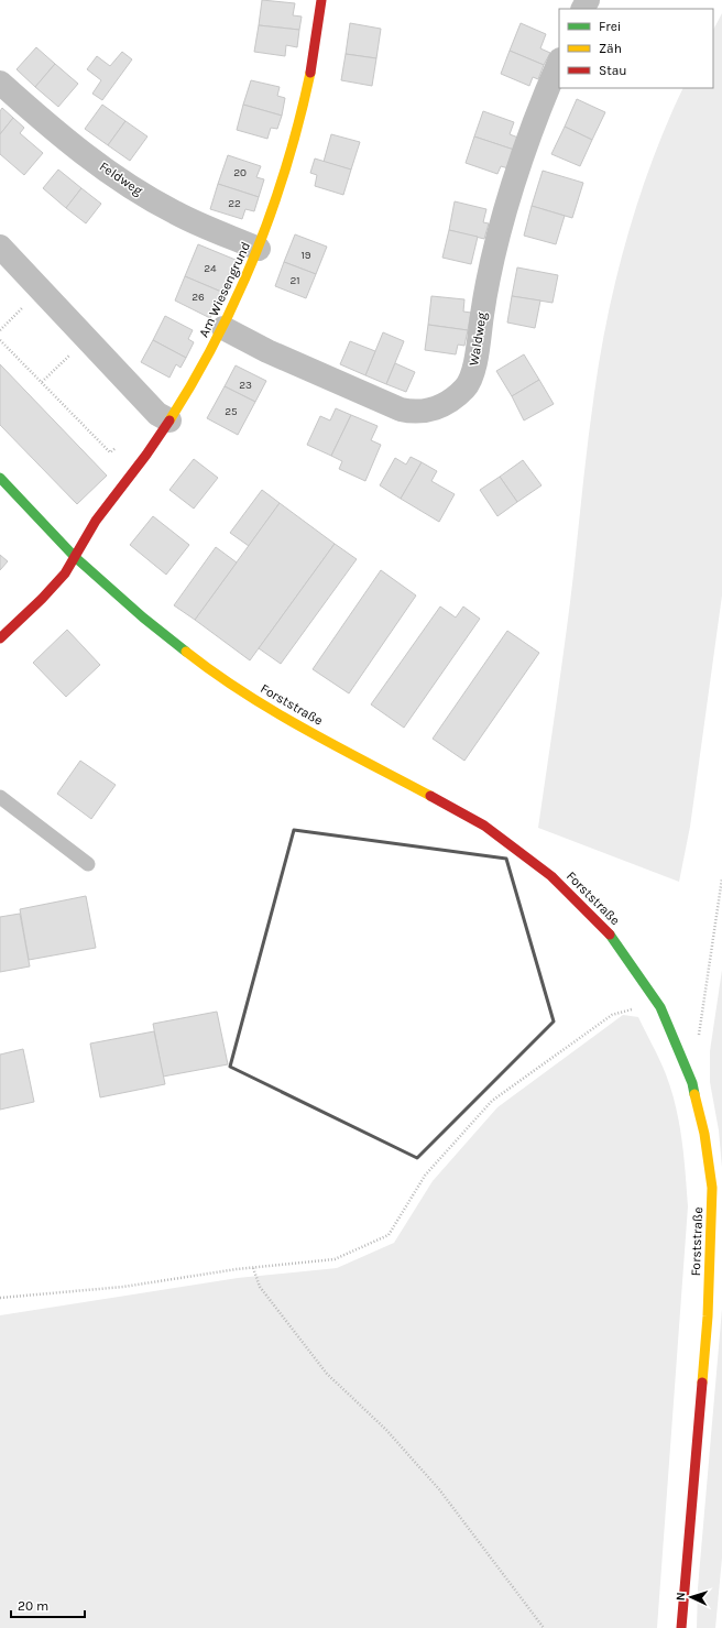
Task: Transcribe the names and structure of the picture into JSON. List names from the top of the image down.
{
  "streets": {
    "street": [
      "Feldweg",
      "Am Wiesengrund",
      "Waldweg",
      "Forststraße"
    ]
  },
  "crossings": [
    ["Feldweg", "Am Wiesengrund"],
    ["Am Wiesengrund", "Waldweg"],
    ["Am Wiesengrund", "Forststraße"]
  ],
  "house_numbers": [
    "20",
    "22",
    "19",
    "24",
    "21",
    "26",
    "23",
    "25"
  ],
  "legend": ["Frei", "Zäh", "Stau"],
  "scale_bar": "20 m",
  "north": "left"
}
